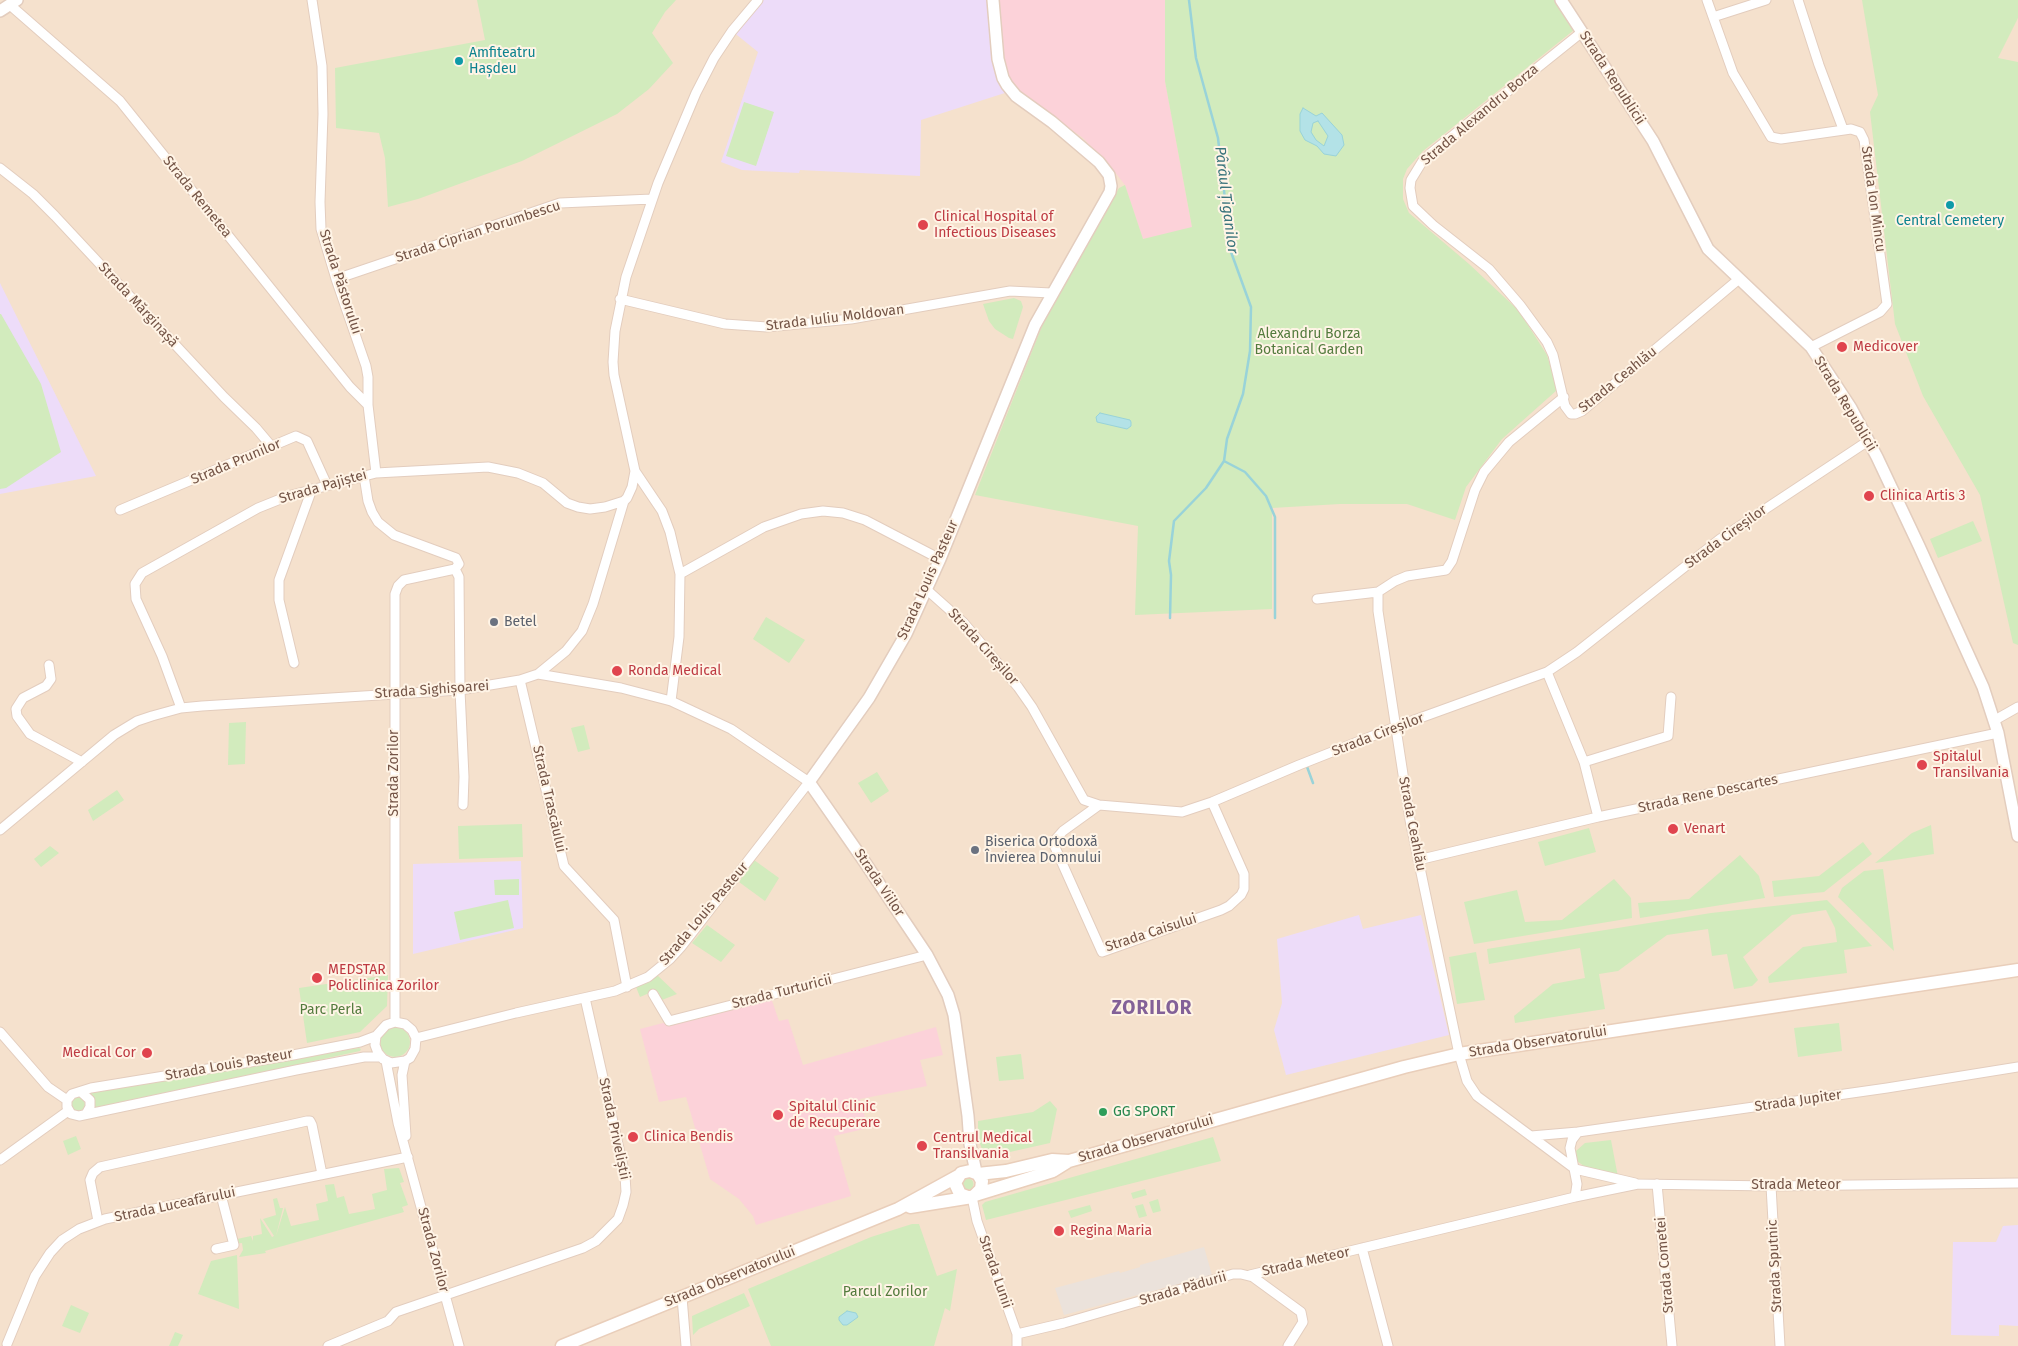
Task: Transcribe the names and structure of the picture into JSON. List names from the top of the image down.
{
  "streets": {
    "main road": ["Strada Observatorului"],
    "street": [
      "Strada Republicii",
      "Strada Alexandru Borza",
      "Strada Remetea",
      "Strada Ion Mincu",
      "Strada Ciprian Porumbescu",
      "Strada Păstorului",
      "Strada Mărginașă",
      "Strada Iuliu Moldovan",
      "Strada Ceahlău",
      "Strada Prunilor",
      "Strada Pajiștei",
      "Strada Cireșilor",
      "Strada Louis Pasteur",
      "Strada Sighișoarei",
      "Strada Zorilor",
      "Strada Rene Descartes",
      "Strada Trascăului",
      "Strada Viilor",
      "Strada Caisului",
      "Strada Turturicii",
      "Strada Jupiter",
      "Strada Priveliștii",
      "Strada Meteor",
      "Strada Luceafărului",
      "Strada Cometei",
      "Strada Sputnic",
      "Strada Lunii",
      "Strada Pădurii"
    ]
  },
  "crossings": [
    ["Strada Republicii", "Strada Alexandru Borza"],
    ["Strada Republicii", "Strada Ion Mincu"],
    ["Strada Republicii", "Strada Ceahlău"],
    ["Strada Republicii", "Strada Cireșilor"],
    ["Strada Republicii", "Strada Rene Descartes"],
    ["Strada Alexandru Borza", "Strada Ceahlău"],
    ["Strada Remetea", "Strada Păstorului"],
    ["Strada Ciprian Porumbescu", "Strada Păstorului"],
    ["Strada Păstorului", "Strada Pajiștei"],
    ["Strada Mărginașă", "Strada Prunilor"],
    ["Strada Iuliu Moldovan", "Strada Louis Pasteur"],
    ["Strada Ceahlău", "Strada Cireșilor"],
    ["Strada Ceahlău", "Strada Rene Descartes"],
    ["Strada Ceahlău", "Strada Observatorului"],
    ["Strada Prunilor", "Strada Pajiștei"],
    ["Strada Pajiștei", "Strada Sighișoarei"],
    ["Strada Cireșilor", "Strada Louis Pasteur"],
    ["Strada Cireșilor", "Strada Caisului"],
    ["Strada Louis Pasteur", "Strada Zorilor"],
    ["Strada Louis Pasteur", "Strada Trascăului"],
    ["Strada Louis Pasteur", "Strada Viilor"],
    ["Strada Louis Pasteur", "Strada Priveliștii"],
    ["Strada Sighișoarei", "Strada Zorilor"],
    ["Strada Sighișoarei", "Strada Trascăului"],
    ["Strada Sighișoarei", "Strada Viilor"],
    ["Strada Zorilor", "Strada Priveliștii"],
    ["Strada Zorilor", "Strada Luceafărului"],
    ["Strada Viilor", "Strada Turturicii"],
    ["Strada Viilor", "Strada Observatorului"],
    ["Strada Viilor", "Strada Lunii"],
    ["Strada Observatorului", "Strada Lunii"],
    ["Strada Meteor", "Strada Cometei"],
    ["Strada Meteor", "Strada Sputnic"],
    ["Strada Meteor", "Strada Pădurii"],
    ["Strada Lunii", "Strada Pădurii"]
  ],
  "districts": ["ZORILOR"],
  "water": ["Pârâul Țiganilor"],
  "parks": ["Alexandru Borza Botanical Garden", "Parc Perla", "Parcul Zorilor"],
  "places": [
    "Amfiteatru Hașdeu",
    "Central Cemetery",
    "Clinical Hospital of Infectious Diseases",
    "Medicover",
    "Clinica Artis 3",
    "Betel",
    "Ronda Medical",
    "Spitalul Transilvania",
    "Venart",
    "Biserica Ortodoxă Învierea Domnului",
    "MEDSTAR Policlinica Zorilor",
    "Medical Cor",
    "GG SPORT",
    "Spitalul Clinic de Recuperare",
    "Clinica Bendis",
    "Centrul Medical Transilvania",
    "Regina Maria"
  ]
}
